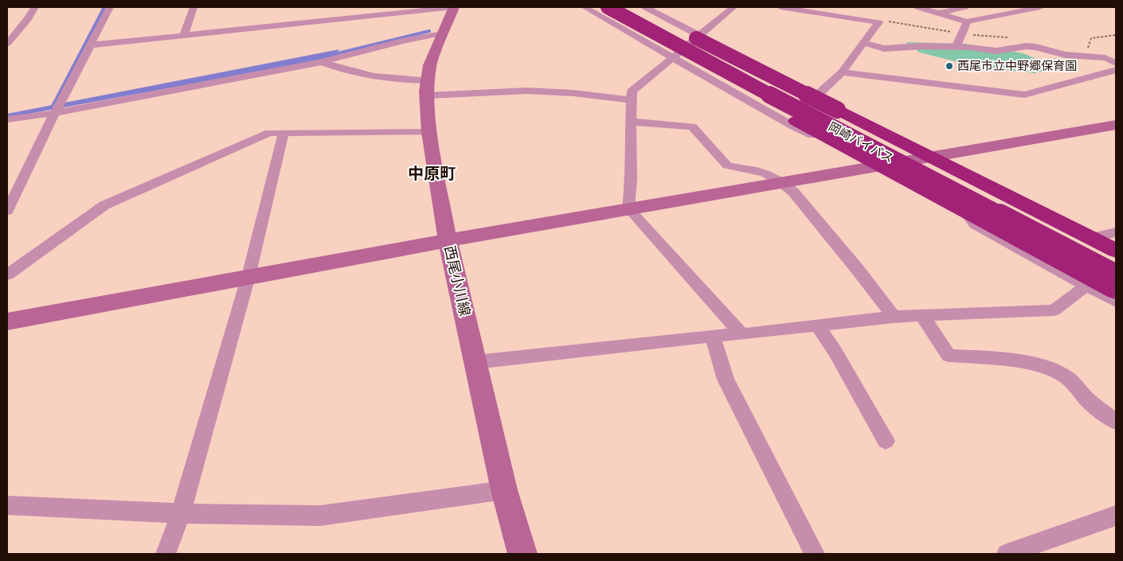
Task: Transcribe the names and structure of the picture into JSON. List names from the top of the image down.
{
  "streets": {
    "highway": ["岡崎バイパス"],
    "street": ["西尾小川線"]
  },
  "districts": ["中原町"],
  "places": ["西尾市立中野郷保育園"]
}
